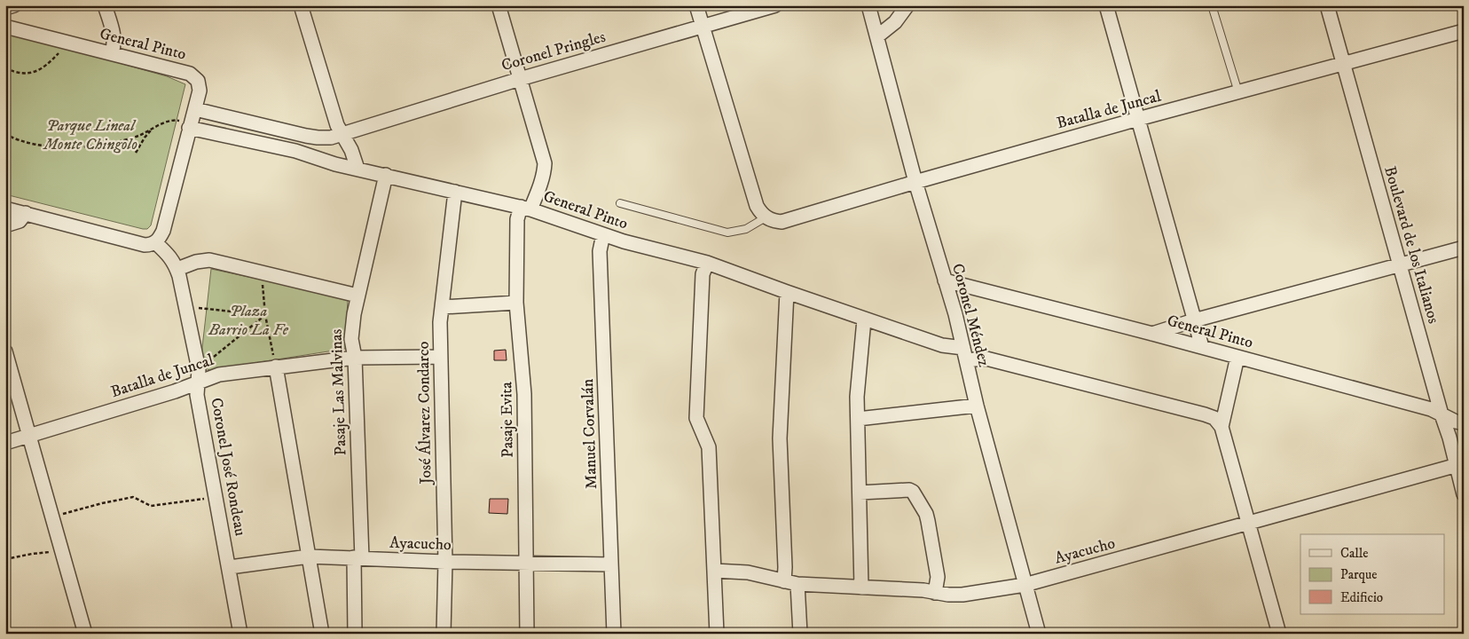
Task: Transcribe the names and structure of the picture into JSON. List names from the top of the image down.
{
  "streets": {
    "street": [
      "General Pinto",
      "Coronel Pringles",
      "Batalla de Juncal",
      "Boulevard de los Italianos",
      "Coronel Méndez",
      "Pasaje Las Malvinas",
      "José Álvarez Condarco",
      "Pasaje Evita",
      "Manuel Corvalán",
      "Coronel José Rondeau",
      "Ayacucho"
    ]
  },
  "crossings": [
    ["General Pinto", "Boulevard de los Italianos"],
    ["General Pinto", "Coronel Méndez"],
    ["General Pinto", "Pasaje Las Malvinas"],
    ["General Pinto", "José Álvarez Condarco"],
    ["General Pinto", "Pasaje Evita"],
    ["General Pinto", "Manuel Corvalán"],
    ["Coronel Pringles", "Pasaje Evita"],
    ["Batalla de Juncal", "Boulevard de los Italianos"],
    ["Batalla de Juncal", "Coronel Méndez"],
    ["Batalla de Juncal", "Pasaje Las Malvinas"],
    ["Batalla de Juncal", "José Álvarez Condarco"],
    ["Batalla de Juncal", "Coronel José Rondeau"],
    ["Boulevard de los Italianos", "Ayacucho"],
    ["Coronel Méndez", "Ayacucho"],
    ["Pasaje Las Malvinas", "Ayacucho"],
    ["José Álvarez Condarco", "Ayacucho"],
    ["Pasaje Evita", "Ayacucho"],
    ["Manuel Corvalán", "Ayacucho"],
    ["Coronel José Rondeau", "Ayacucho"]
  ],
  "parks": ["Parque Lineal Monte Chingolo", "Plaza Barrio La Fe"],
  "legend": ["Calle", "Parque", "Edificio"]
}
